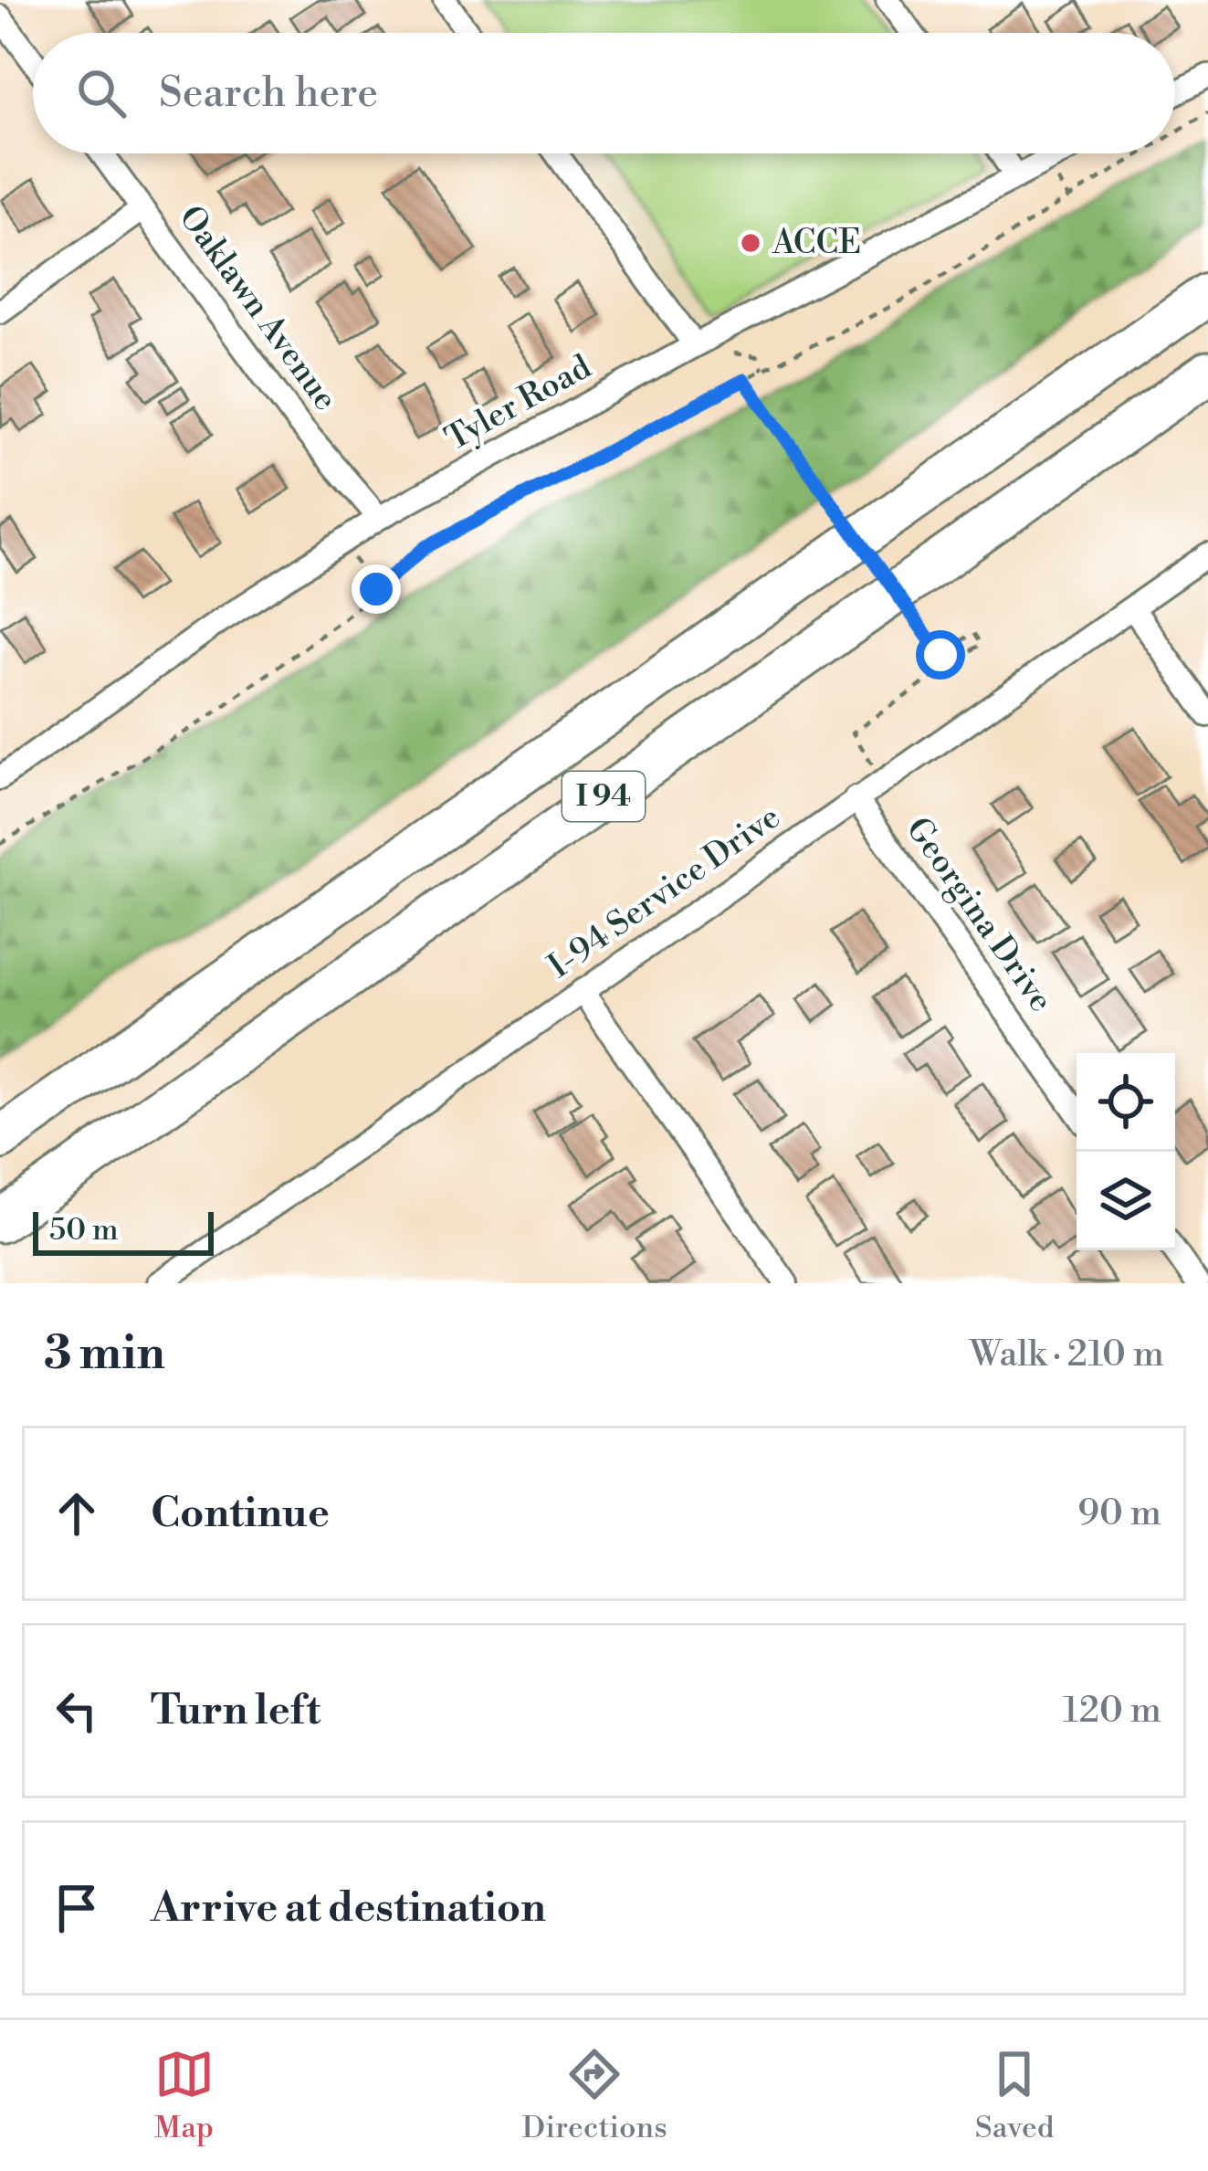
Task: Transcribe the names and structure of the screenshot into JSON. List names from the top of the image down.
{
  "streets": {
    "highway": ["I 94"],
    "street": [
      "Oaklawn Avenue",
      "Tyler Road",
      "I-94 Service Drive",
      "Georgina Drive"
    ]
  },
  "crossings": [
    ["Oaklawn Avenue", "Tyler Road"],
    ["I-94 Service Drive", "Georgina Drive"]
  ],
  "places": ["ACCE"],
  "scale_bar": "50 m",
  "page": {
    "search": "Search here",
    "scale": "50 m",
    "heading": ["3 min", "Walk · 210 m"],
    "list": [
      ["Continue", "90 m"],
      ["Turn left", "120 m"],
      "Arrive at destination"
    ],
    "nav": ["Map", "Directions", "Saved"]
  }
}
